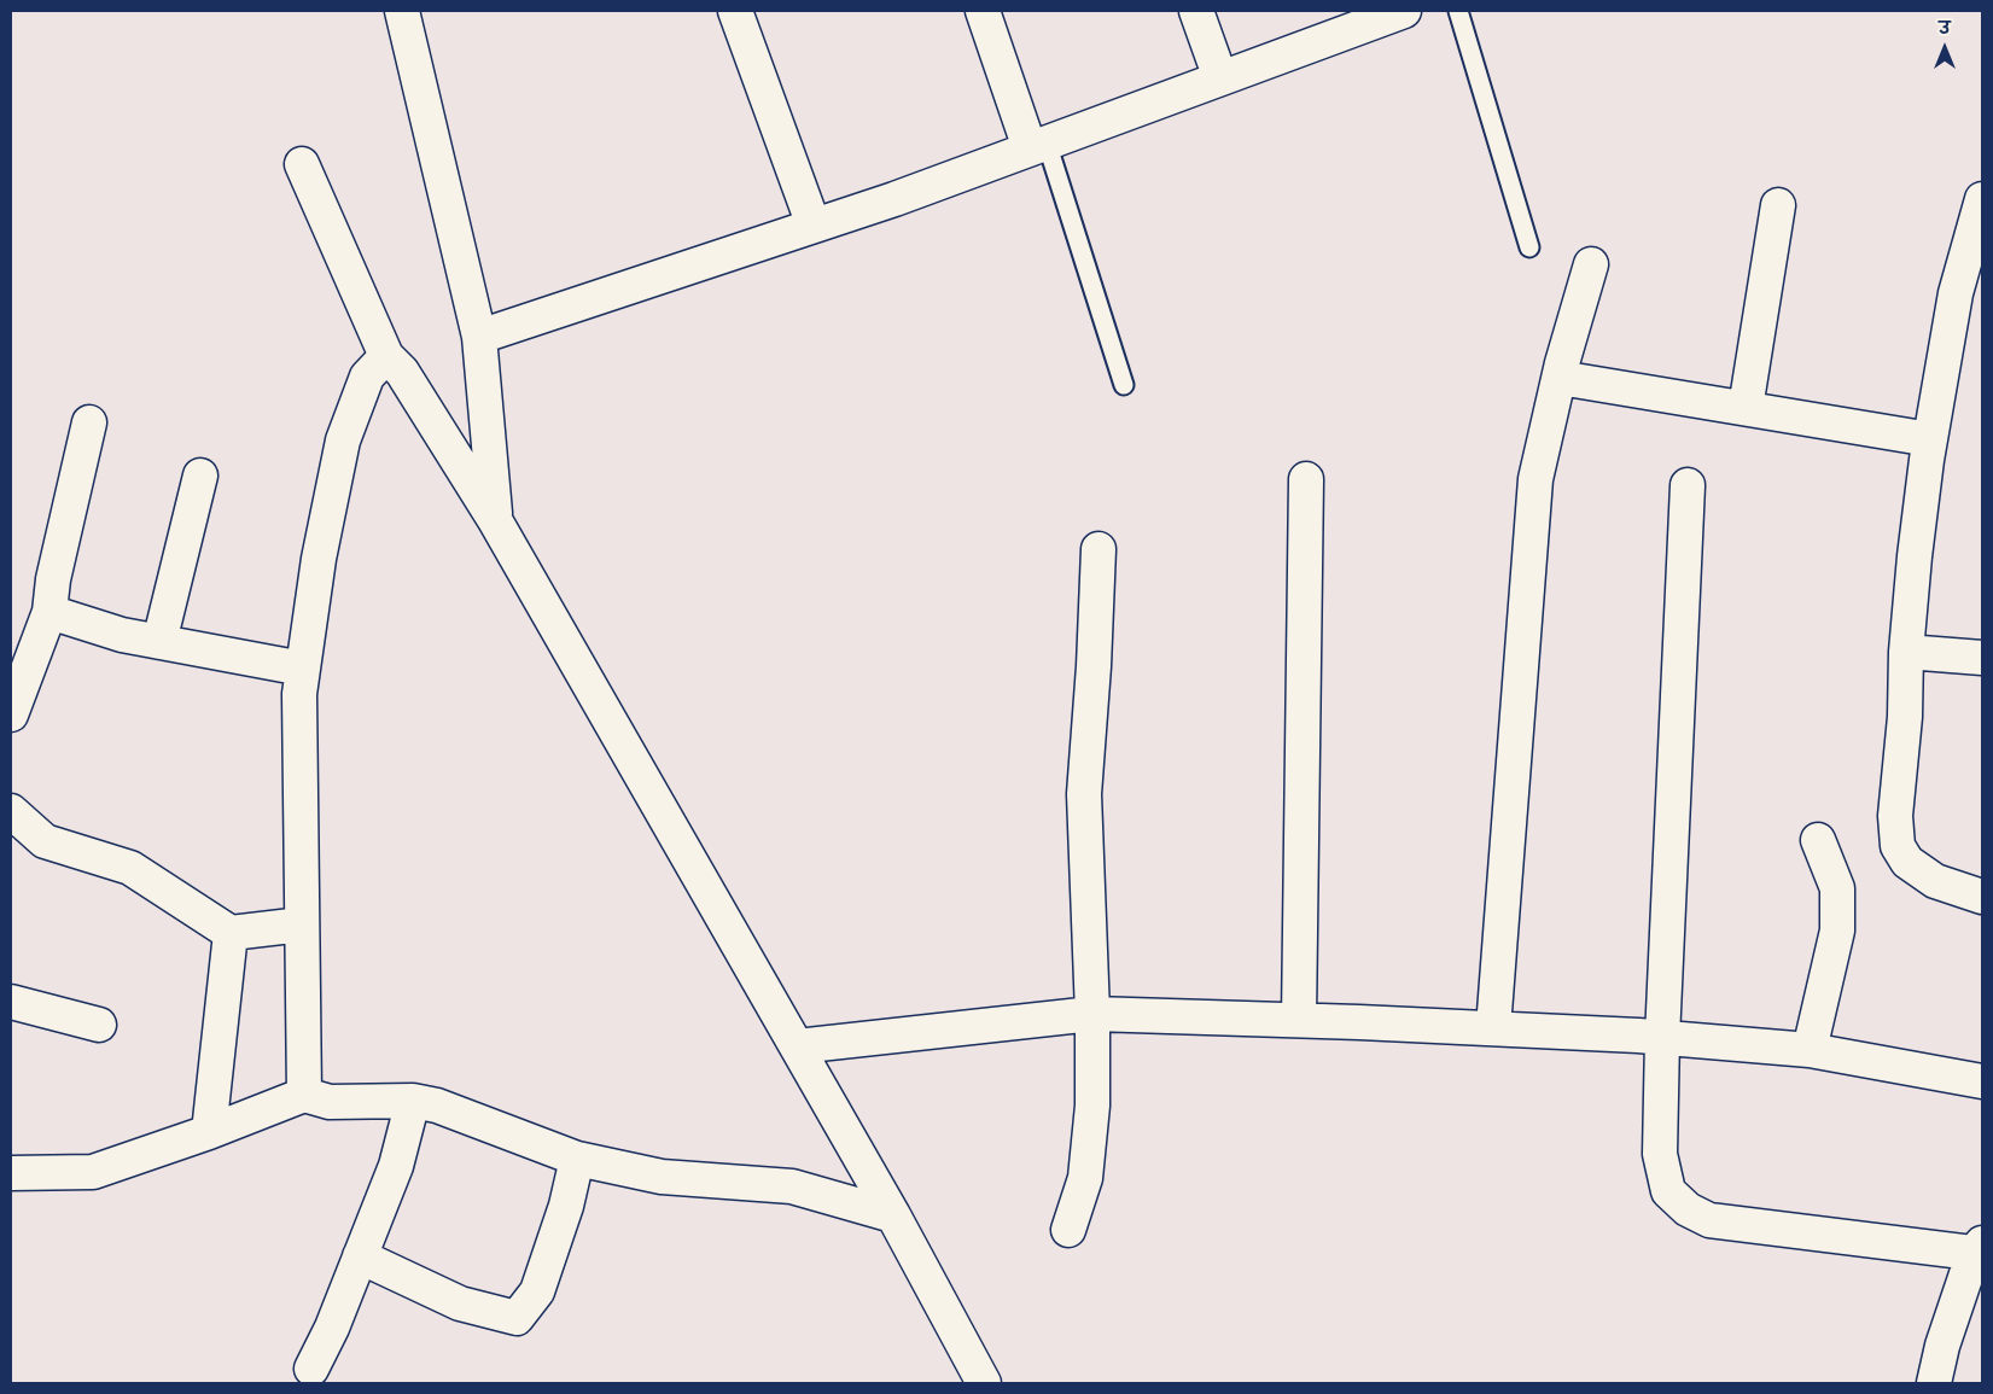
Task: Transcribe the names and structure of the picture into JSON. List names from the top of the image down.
{
  "north": "top"
}
